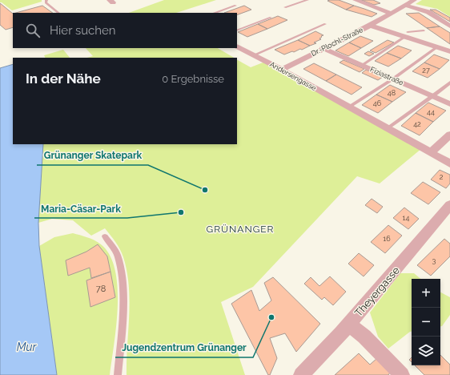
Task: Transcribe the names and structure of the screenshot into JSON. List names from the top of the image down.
{
  "streets": {
    "street": [
      "Dr.-Plochl-Straße",
      "Andersengasse",
      "Fiziastraße",
      "Theyergasse"
    ]
  },
  "crossings": [
    ["Dr.-Plochl-Straße", "Andersengasse"],
    ["Dr.-Plochl-Straße", "Fiziastraße"]
  ],
  "districts": ["GRÜNANGER"],
  "water": ["Mur"],
  "places": ["Grünanger Skatepark", "Maria-Cäsar-Park", "Jugendzentrum Grünanger"],
  "house_numbers": [
    "27",
    "48",
    "46",
    "44",
    "42",
    "2",
    "14",
    "16",
    "3",
    "78"
  ],
  "page": {
    "search": "Hier suchen",
    "heading": ["In der Nähe", "0 Ergebnisse"],
    "map_buttons": ["+", "−"]
  }
}
